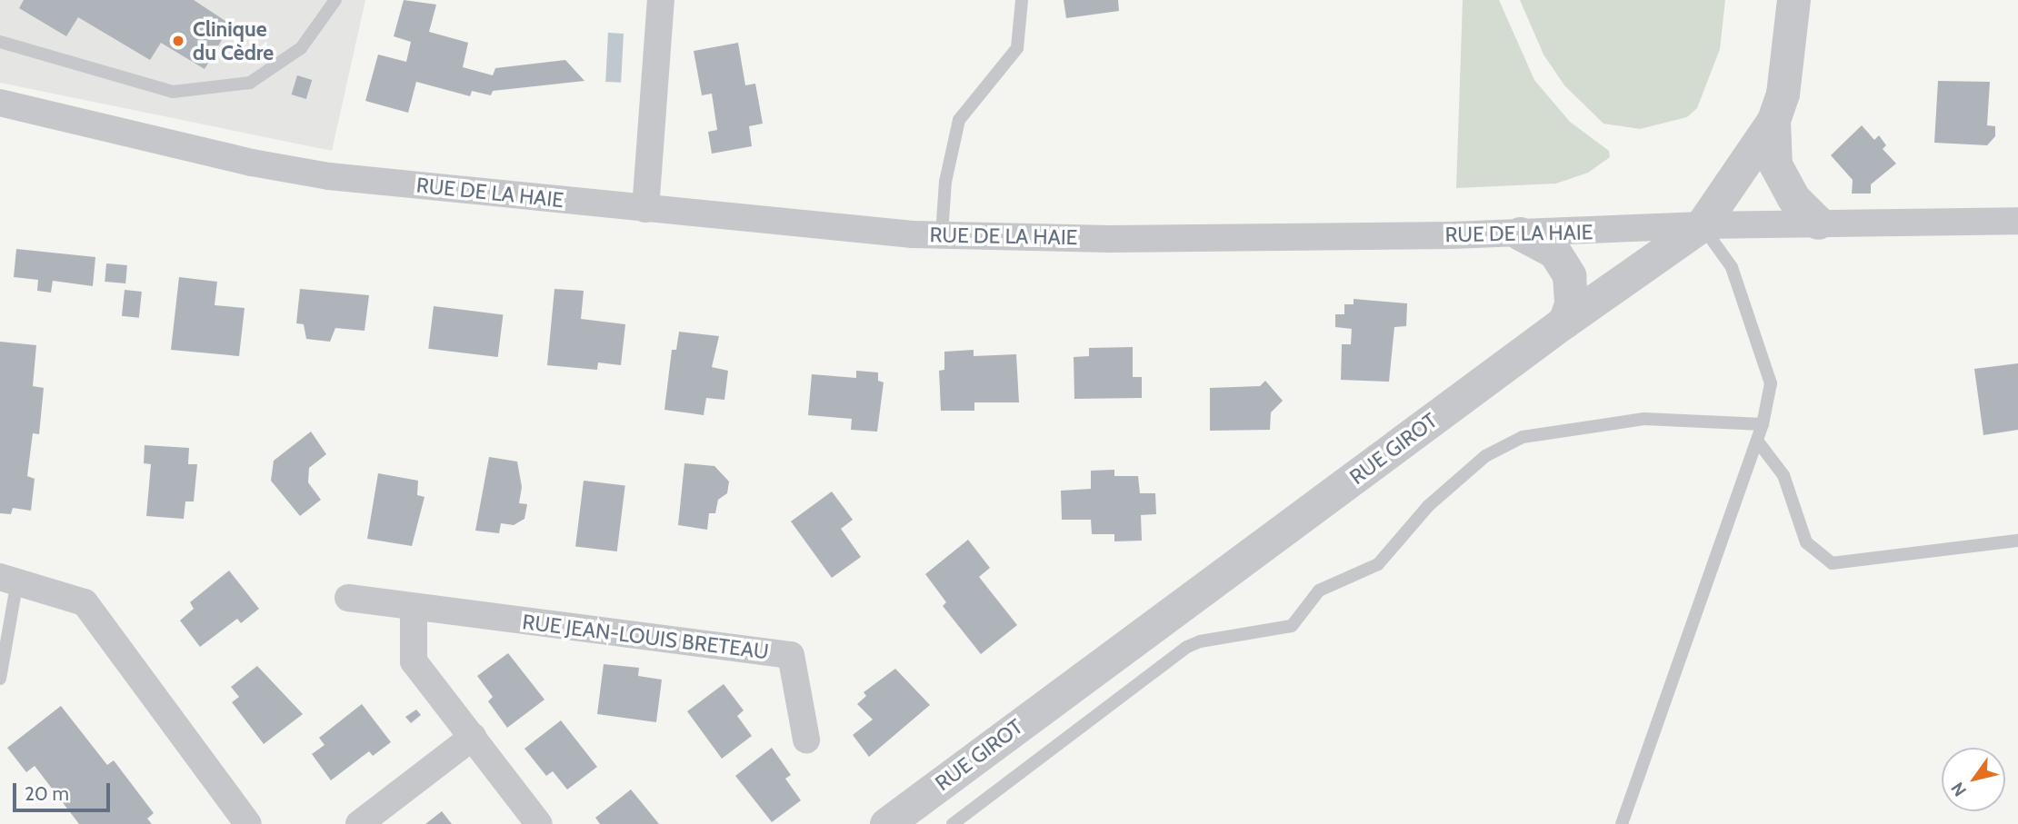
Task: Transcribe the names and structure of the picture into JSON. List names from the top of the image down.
{
  "streets": {
    "street": ["RUE DE LA HAIE", "RUE GIROT", "RUE JEAN-LOUIS BRETEAU"]
  },
  "crossings": [
    ["RUE DE LA HAIE", "RUE GIROT"]
  ],
  "places": ["Clinique du Cèdre"],
  "scale_bar": "20 m",
  "north": "bottom left"
}
